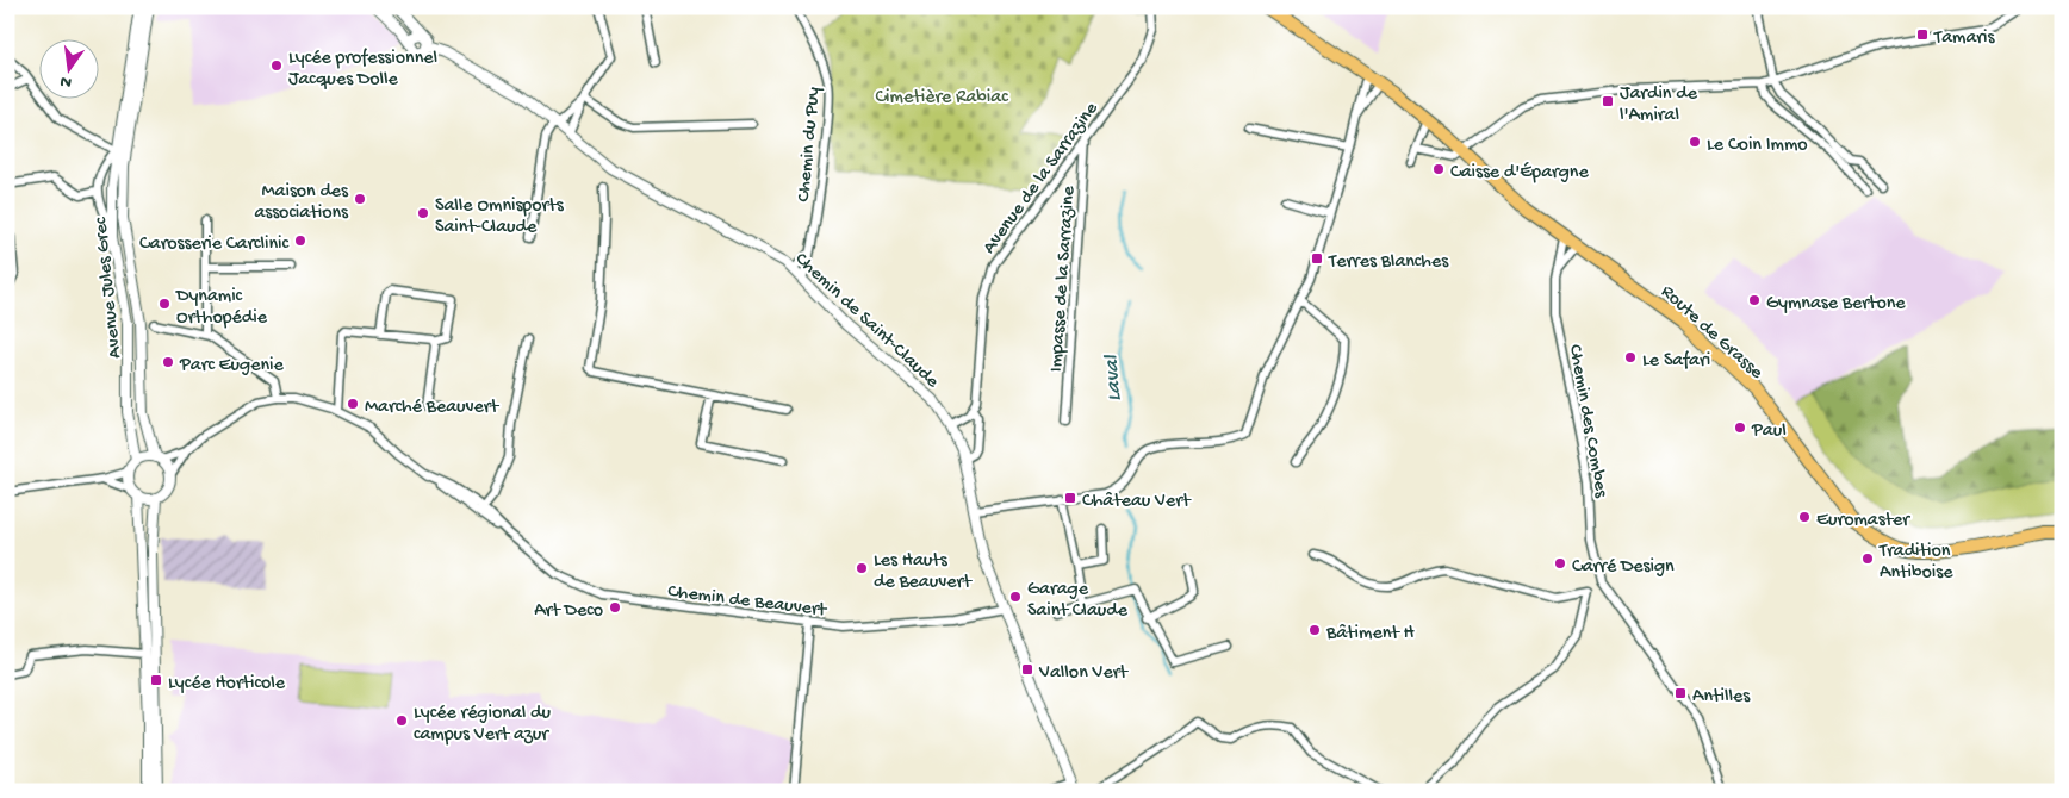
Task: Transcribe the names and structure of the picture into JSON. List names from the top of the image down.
{
  "streets": {
    "main road": ["Route de Grasse"],
    "street": [
      "Chemin du Puy",
      "Avenue de la Sarrazine",
      "Impasse de la Sarrazine",
      "Avenue Jules Grec",
      "Chemin de Saint-Claude",
      "Chemin des Combes",
      "Chemin de Beauvert"
    ]
  },
  "crossings": [
    ["Chemin du Puy", "Chemin de Saint-Claude"],
    ["Avenue de la Sarrazine", "Impasse de la Sarrazine"],
    ["Avenue de la Sarrazine", "Chemin de Saint-Claude"],
    ["Avenue Jules Grec", "Chemin de Beauvert"],
    ["Chemin de Saint-Claude", "Chemin de Beauvert"],
    ["Route de Grasse", "Chemin des Combes"]
  ],
  "water": ["Laval"],
  "parks": ["Cimetière Rabiac"],
  "places": {
    "transit": [
      "Tamaris",
      "Jardin de l'Amiral",
      "Terres Blanches",
      "Château Vert",
      "Vallon Vert",
      "Lycée Horticole",
      "Antilles"
    ],
    "other": [
      "Lycée professionnel Jacques Dolle",
      "Le Coin Immo",
      "Caisse d'Épargne",
      "Maison des associations",
      "Salle Omnisports Saint-Claude",
      "Carosserie Carclinic",
      "Gymnase Bertone",
      "Dynamic Orthopédie",
      "Le Safari",
      "Parc Eugenie",
      "Marché Beauvert",
      "Paul",
      "Euromaster",
      "Tradition Antiboise",
      "Carré Design",
      "Les Hauts de Beauvert",
      "Garage Saint Claude",
      "Art Deco",
      "Bâtiment H",
      "Lycée régional du campus Vert azur"
    ]
  },
  "north": "bottom"
}
